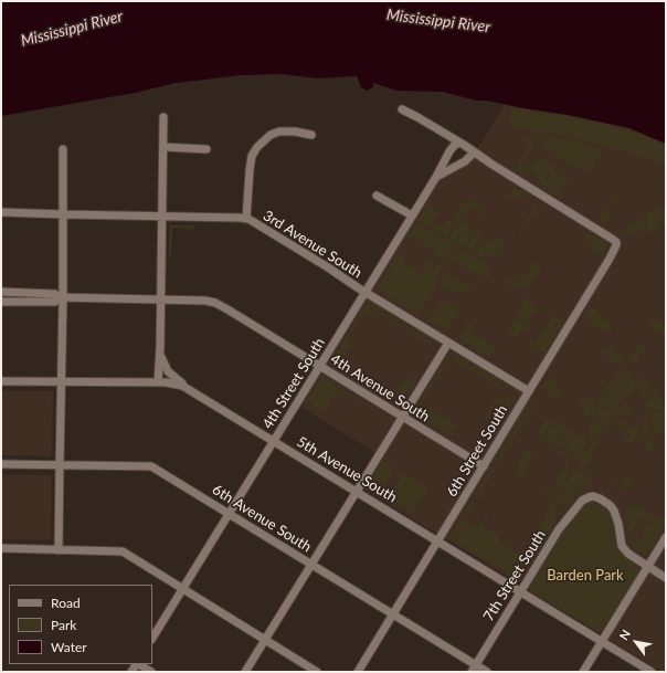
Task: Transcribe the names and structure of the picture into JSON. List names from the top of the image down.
{
  "streets": {
    "street": [
      "3rd Avenue South",
      "4th Street South",
      "4th Avenue South",
      "6th Street South",
      "5th Avenue South",
      "6th Avenue South",
      "7th Street South"
    ]
  },
  "crossings": [
    ["3rd Avenue South", "4th Street South"],
    ["3rd Avenue South", "6th Street South"],
    ["4th Street South", "4th Avenue South"],
    ["4th Street South", "5th Avenue South"],
    ["4th Street South", "6th Avenue South"],
    ["4th Avenue South", "6th Street South"],
    ["6th Street South", "5th Avenue South"],
    ["6th Street South", "6th Avenue South"],
    ["5th Avenue South", "7th Street South"],
    ["6th Avenue South", "7th Street South"]
  ],
  "water": ["Mississippi River"],
  "parks": ["Barden Park"],
  "legend": ["Road", "Park", "Water"],
  "north": "top left"
}
